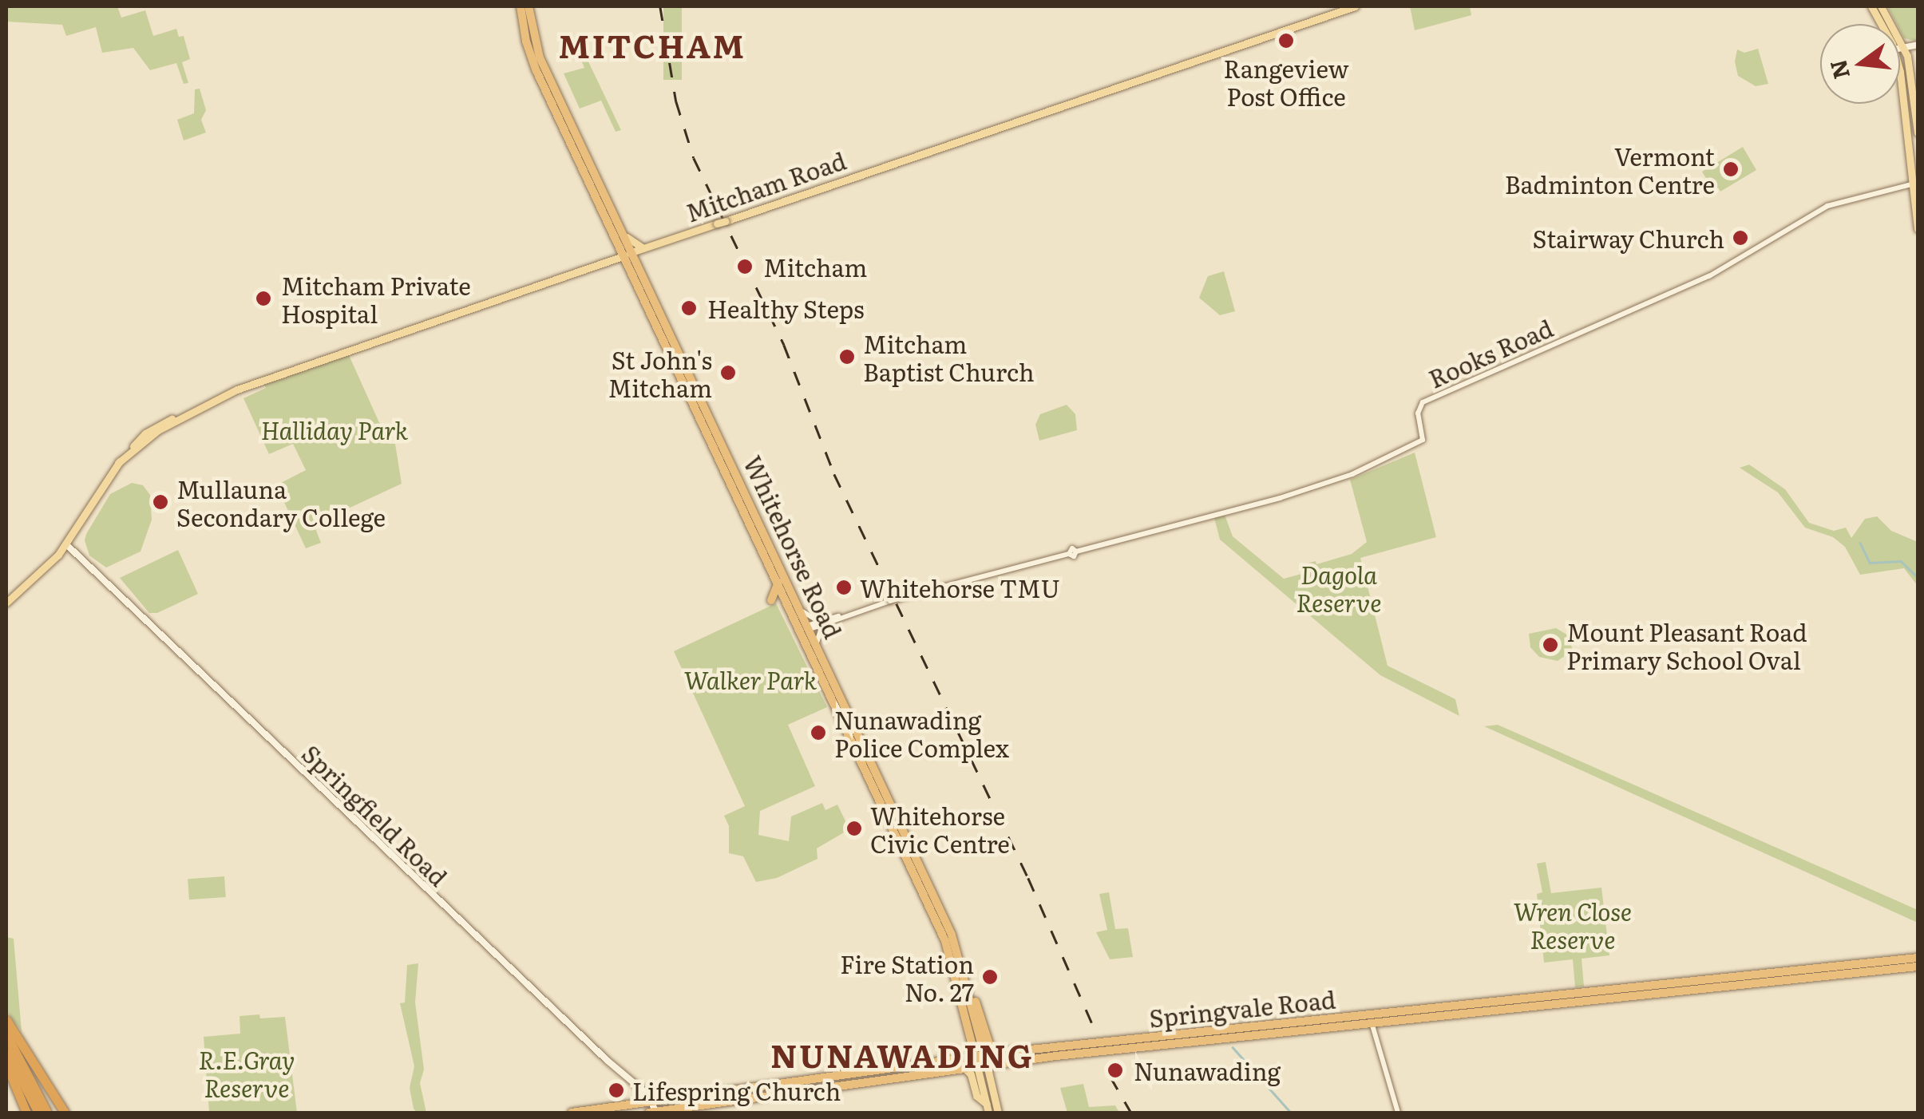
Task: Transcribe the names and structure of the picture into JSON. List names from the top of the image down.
{
  "streets": {
    "highway": ["Whitehorse Road", "Springvale Road"],
    "main road": ["Mitcham Road", "Springfield Road"],
    "street": ["Rooks Road"]
  },
  "crossings": [
    ["Mitcham Road", "Whitehorse Road"],
    ["Mitcham Road", "Springfield Road"],
    ["Whitehorse Road", "Springvale Road"],
    ["Springfield Road", "Springvale Road"]
  ],
  "districts": ["MITCHAM", "NUNAWADING"],
  "parks": [
    "Halliday Park",
    "Dagola Reserve",
    "Walker Park",
    "Wren Close Reserve",
    "R.E.Gray Reserve"
  ],
  "places": [
    "Rangeview Post Office",
    "Vermont Badminton Centre",
    "Stairway Church",
    "Mitcham",
    "Mitcham Private Hospital",
    "Healthy Steps",
    "Mitcham Baptist Church",
    "St John's Mitcham",
    "Mullauna Secondary College",
    "Whitehorse TMU",
    "Mount Pleasant Road Primary School Oval",
    "Nunawading Police Complex",
    "Whitehorse Civic Centre",
    "Fire Station No. 27",
    "Nunawading",
    "Lifespring Church"
  ],
  "north": "left"
}
